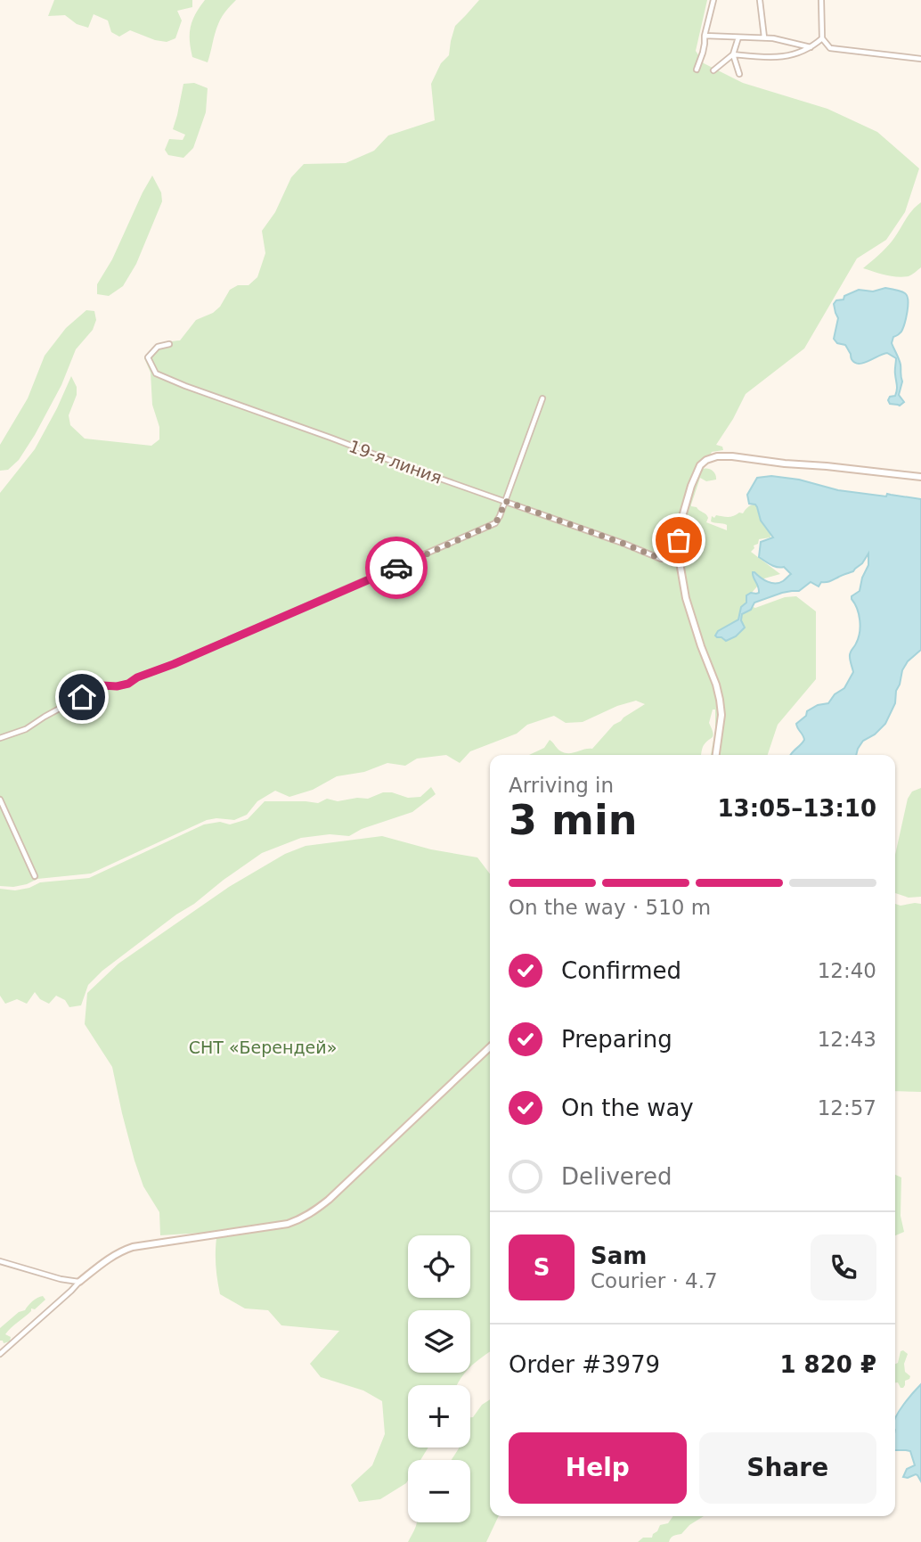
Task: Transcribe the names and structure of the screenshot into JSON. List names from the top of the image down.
{
  "streets": {
    "street": ["19-я линия"]
  },
  "parks": ["СНТ «Берендей»"],
  "page": {
    "heading": ["3 min", "Arriving in", "13:05–13:10"],
    "panel": [
      "Sam",
      "Courier · 4.7",
      "Order #3979",
      "1 820 ₽"
    ],
    "bar": "On the way · 510 m",
    "list": [
      ["Confirmed", "12:40"],
      ["Preparing", "12:43"],
      ["On the way", "12:57"],
      "Delivered"
    ],
    "round": "S",
    "map_buttons": ["+", "−"],
    "buttons": ["Help", "Share"]
  }
}
